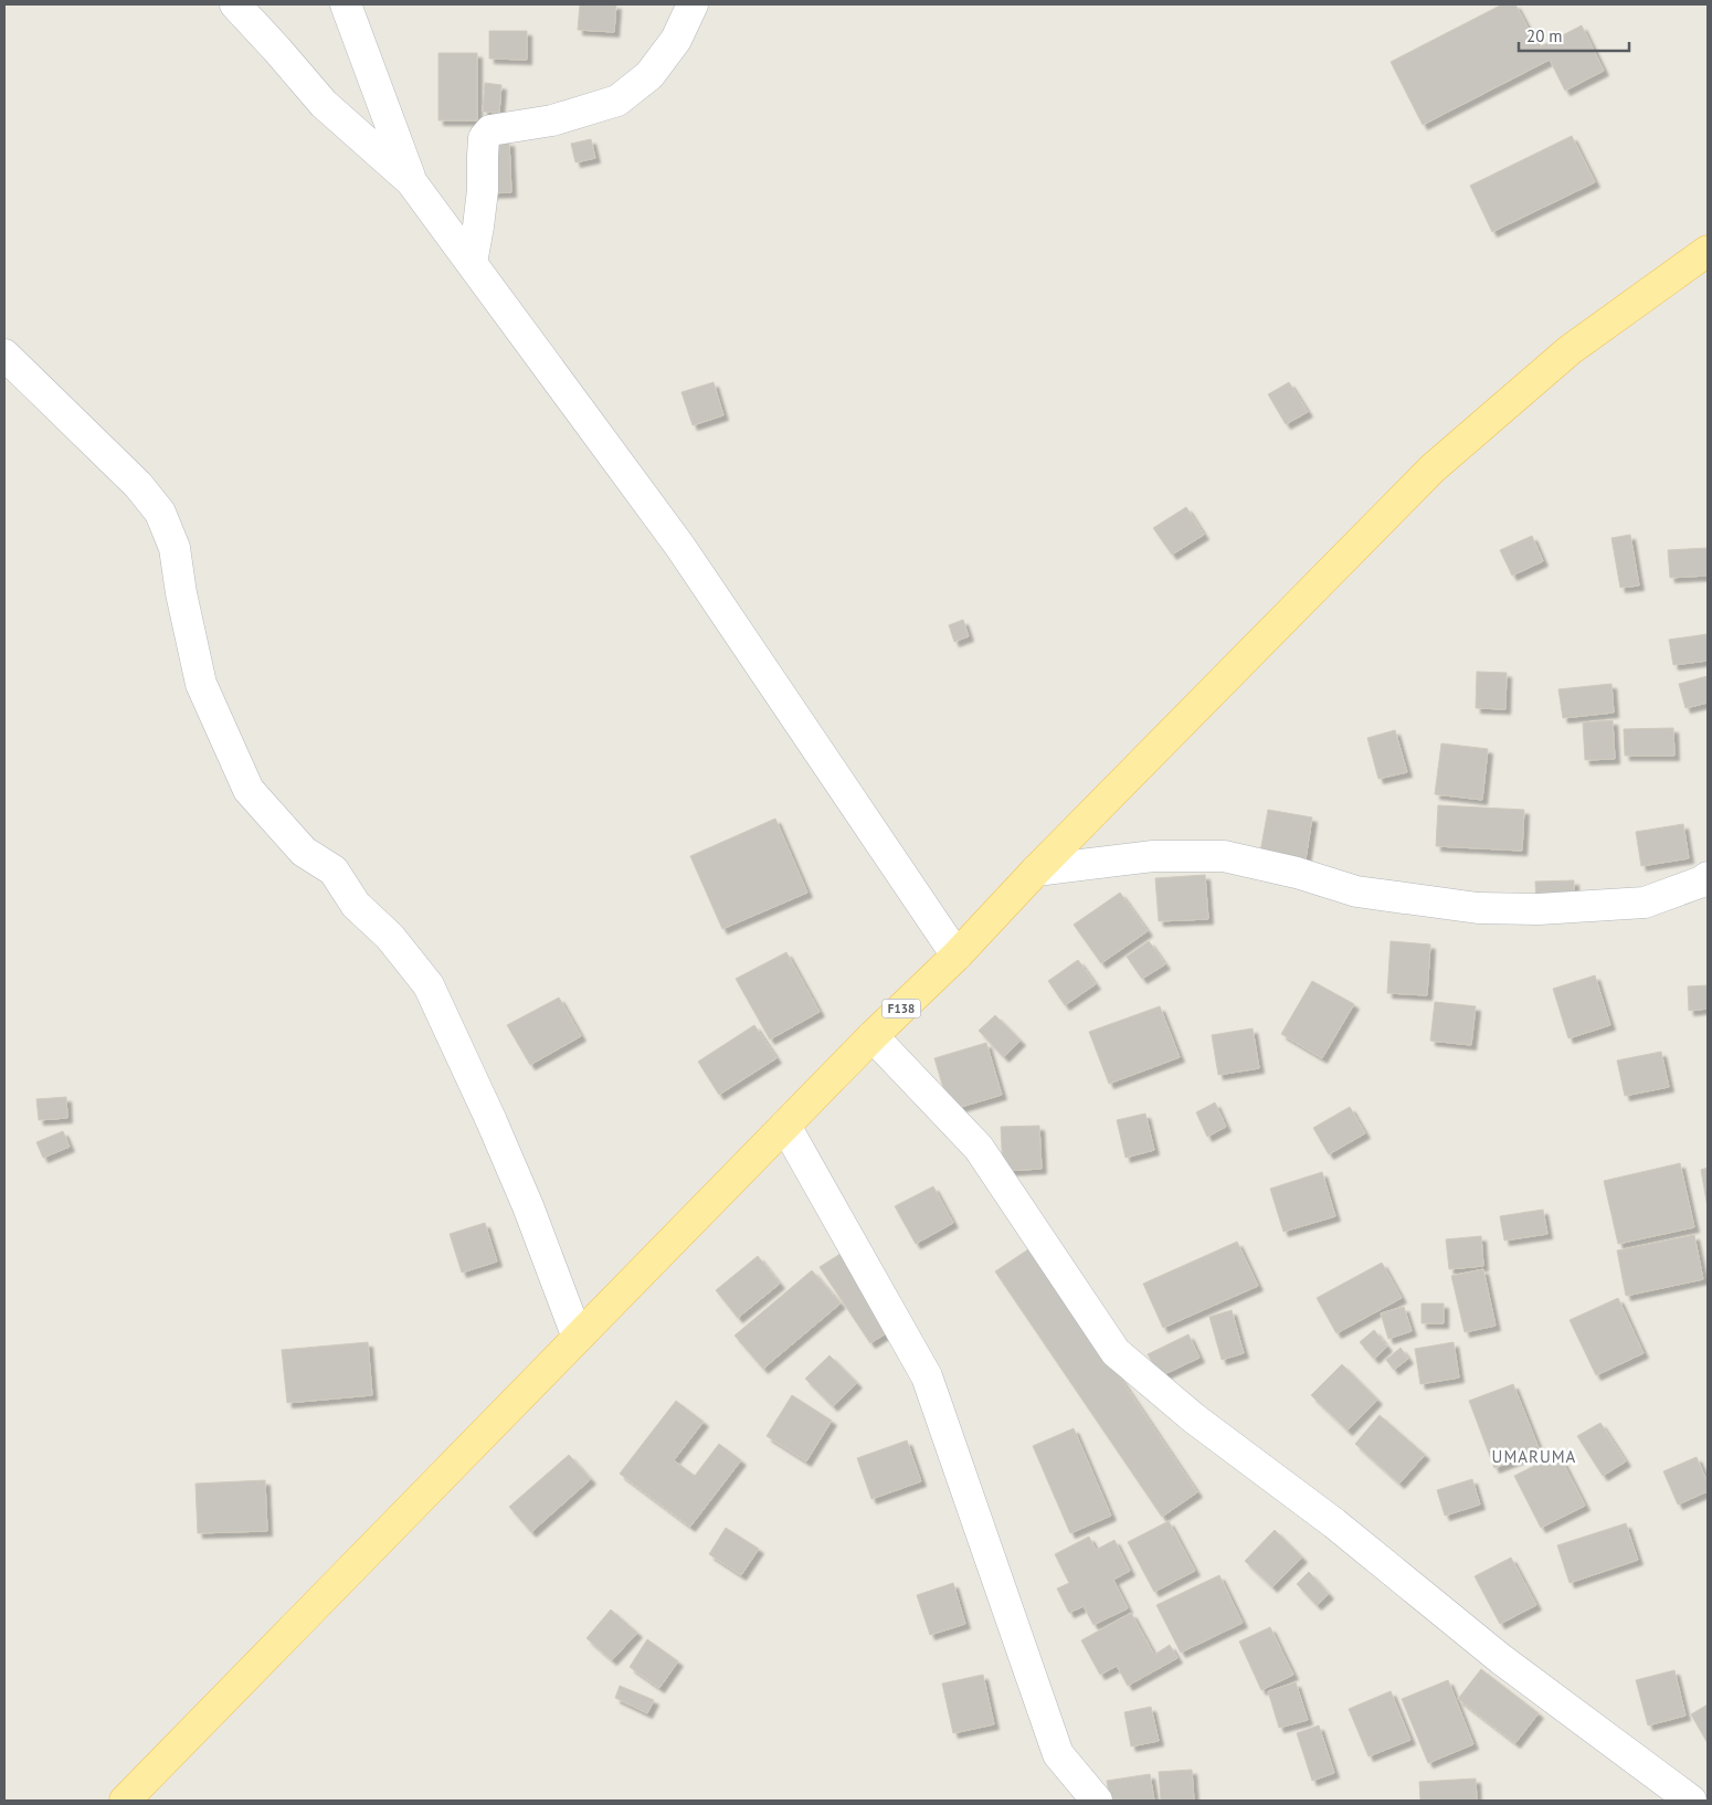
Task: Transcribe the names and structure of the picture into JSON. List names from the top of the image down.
{
  "streets": {
    "main road": ["F138"]
  },
  "districts": ["UMARUMA"],
  "scale_bar": "20 m"
}
